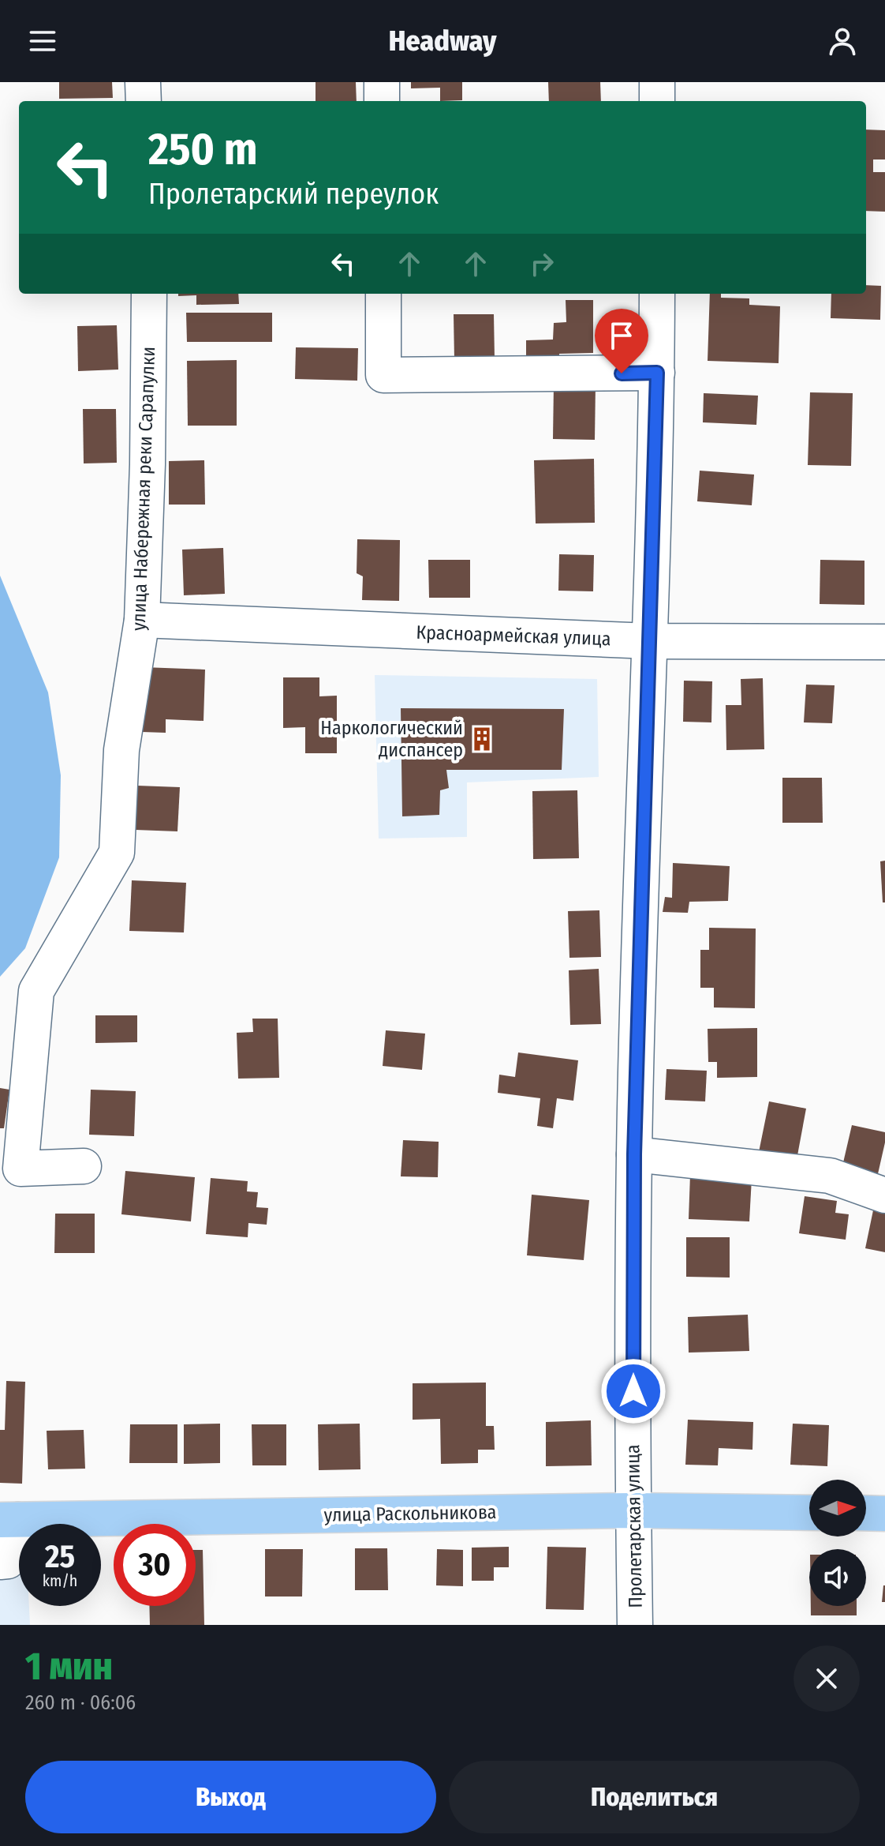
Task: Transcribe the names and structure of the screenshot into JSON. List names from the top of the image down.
{
  "streets": {
    "main road": ["улица Раскольникова"],
    "street": ["улица Набережная реки Сарапулки", "Красноармейская улица", "Пролетарская улица"]
  },
  "crossings": [
    ["улица Набережная реки Сарапулки", "Красноармейская улица"],
    ["Красноармейская улица", "Пролетарская улица"],
    ["улица Раскольникова", "Пролетарская улица"]
  ],
  "places": {
    "building": ["Наркологический диспансер"]
  },
  "north": "right",
  "page": {
    "header": "Headway",
    "turn": ["250 m", "Пролетарский переулок"],
    "speed": "25 km/h",
    "limit": "30",
    "heading": ["1 мин", "260 m · 06:06"],
    "buttons": ["Выход", "Поделиться"]
  }
}
